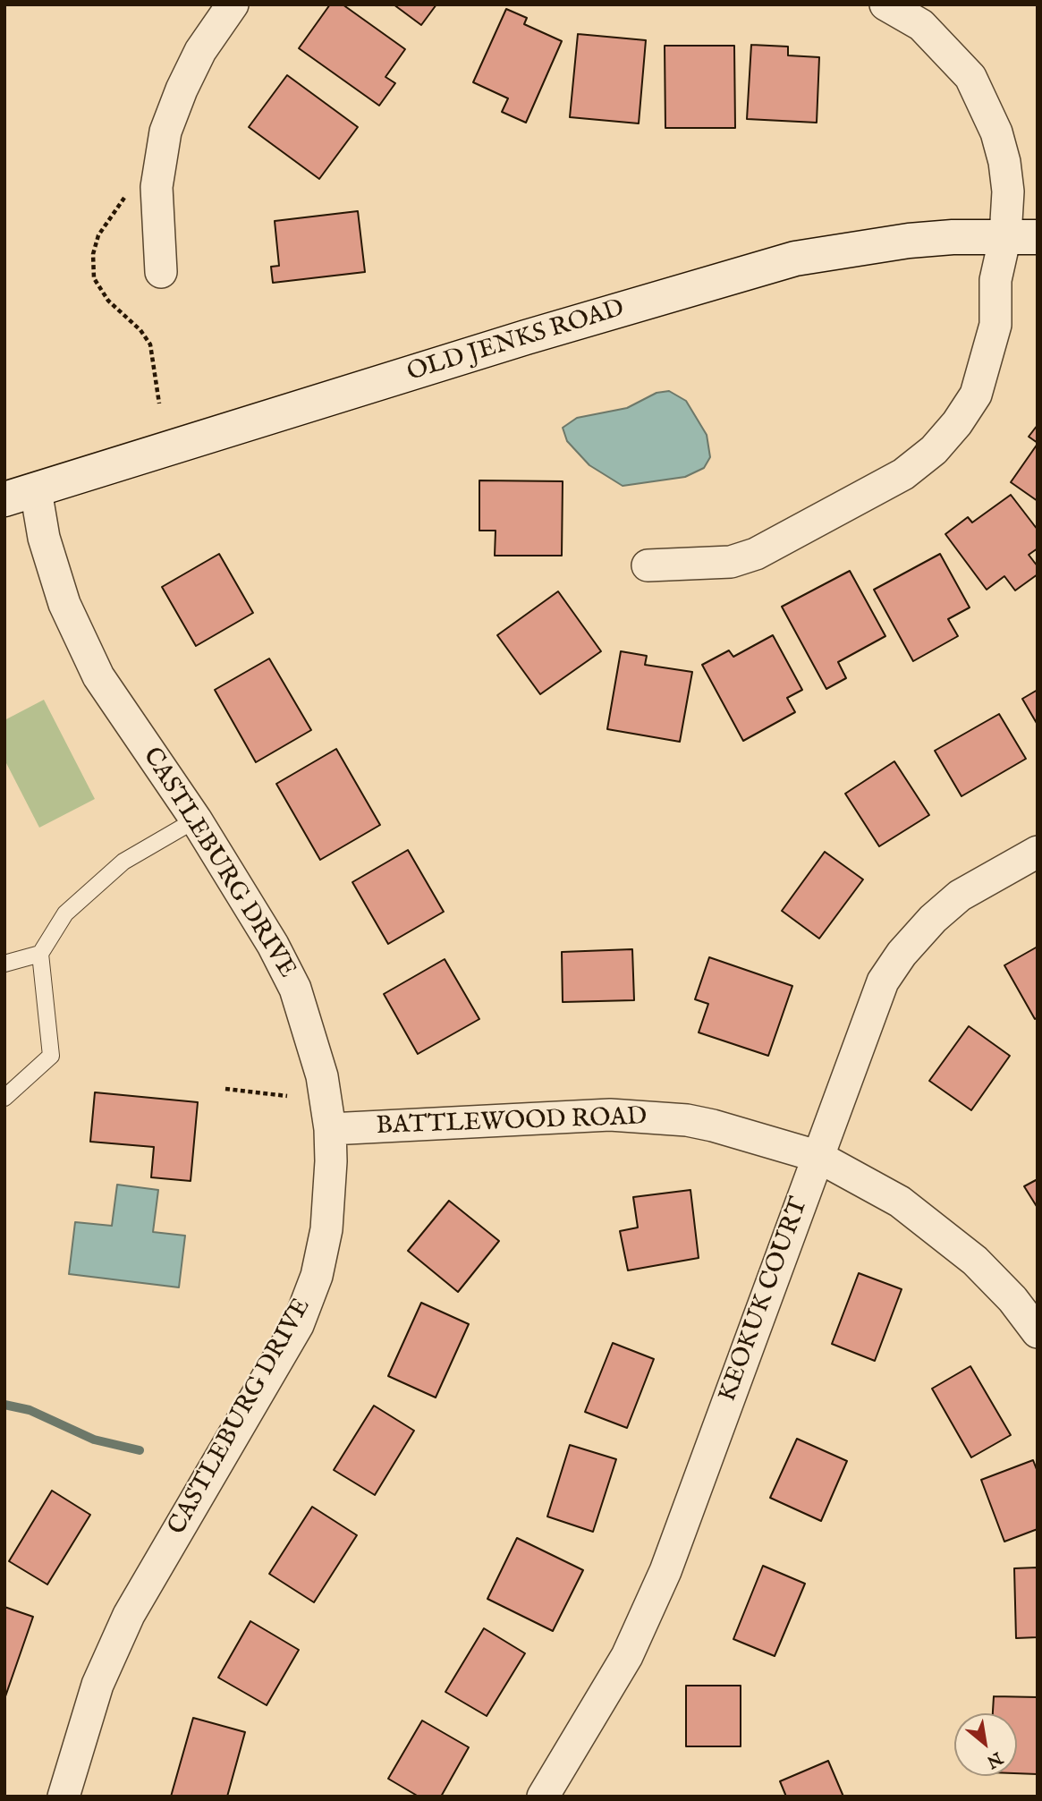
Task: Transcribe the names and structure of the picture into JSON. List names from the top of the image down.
{
  "streets": {
    "street": [
      "OLD JENKS ROAD",
      "CASTLEBURG DRIVE",
      "BATTLEWOOD ROAD",
      "KEOKUK COURT"
    ]
  },
  "crossings": [
    ["OLD JENKS ROAD", "CASTLEBURG DRIVE"],
    ["CASTLEBURG DRIVE", "BATTLEWOOD ROAD"],
    ["BATTLEWOOD ROAD", "KEOKUK COURT"]
  ],
  "north": "bottom right"
}
